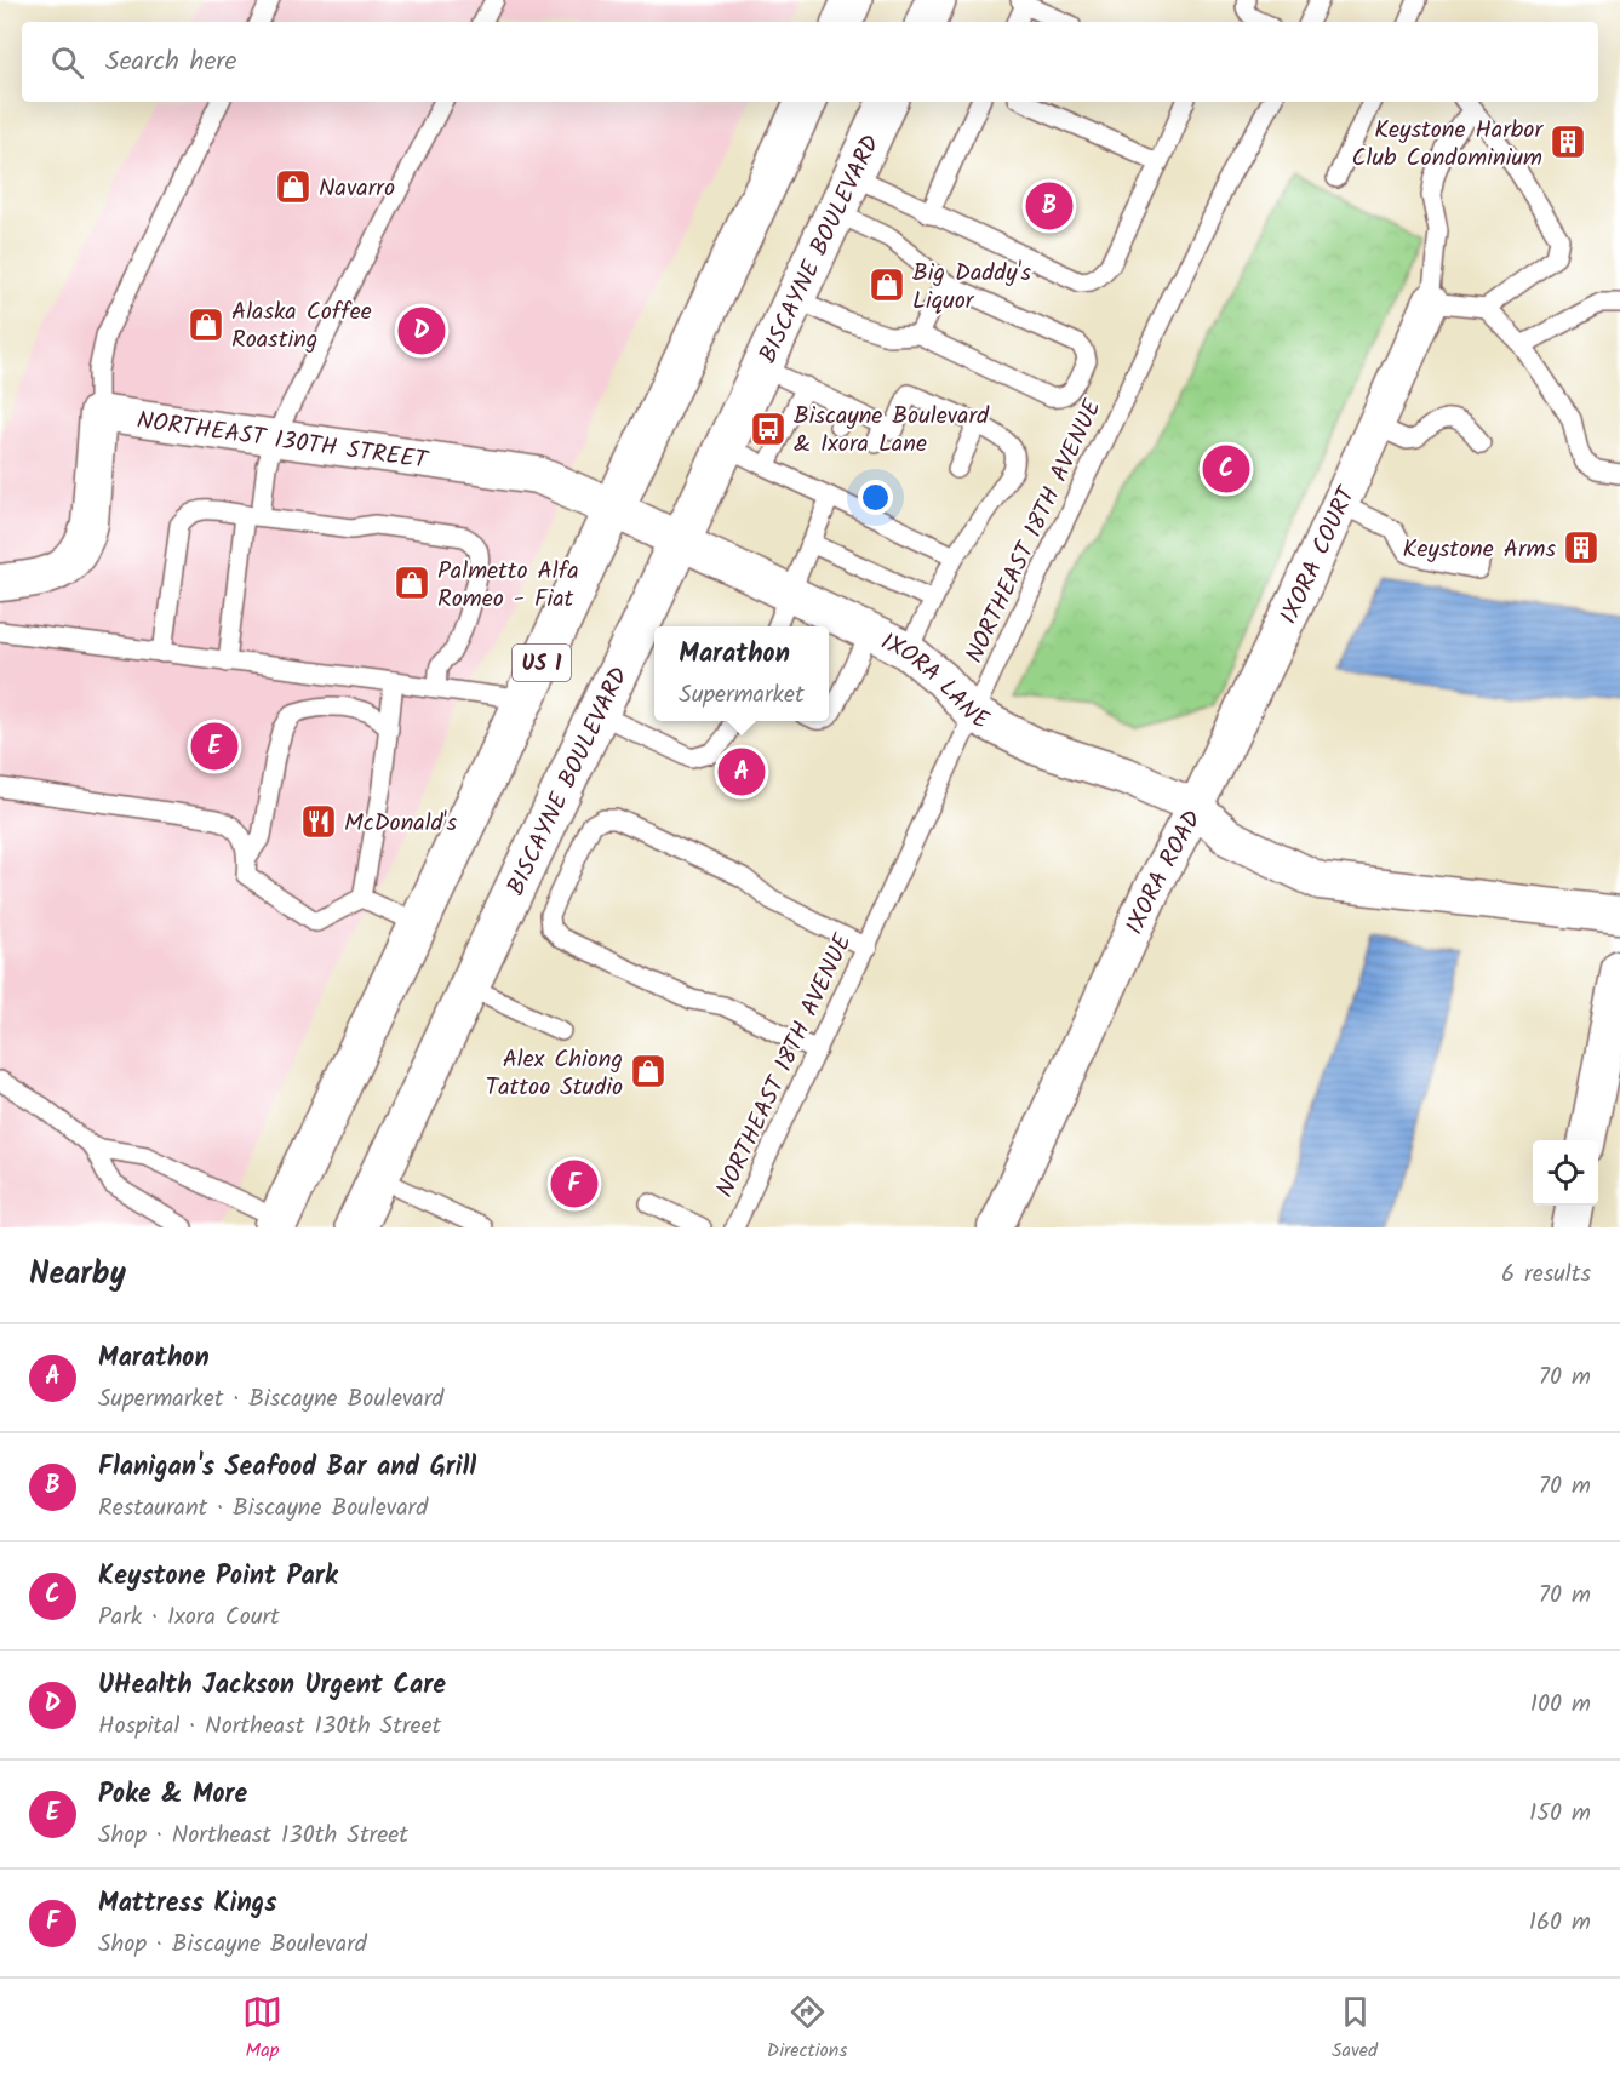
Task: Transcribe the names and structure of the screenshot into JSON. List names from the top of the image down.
{
  "streets": {
    "main road": ["BISCAYNE BOULEVARD", "US 1"],
    "street": [
      "NORTHEAST 130TH STREET",
      "IXORA COURT",
      "IXORA LANE",
      "IXORA ROAD"
    ],
    "lane": ["NORTHEAST 18TH AVENUE"]
  },
  "crossings": [
    ["BISCAYNE BOULEVARD", "NORTHEAST 130TH STREET"],
    ["BISCAYNE BOULEVARD", "IXORA LANE"],
    ["NORTHEAST 130TH STREET", "US 1"],
    ["NORTHEAST 130TH STREET", "IXORA LANE"],
    ["NORTHEAST 18TH AVENUE", "IXORA LANE"],
    ["IXORA COURT", "IXORA LANE"],
    ["IXORA COURT", "IXORA ROAD"],
    ["IXORA LANE", "IXORA ROAD"]
  ],
  "places": {
    "building": ["Keystone Harbor Club Condominium", "Keystone Arms"],
    "shop": [
      "Navarro",
      "Big Daddy's Liquor",
      "Alaska Coffee Roasting",
      "Palmetto Alfa Romeo - Fiat",
      "Alex Chiong Tattoo Studio"
    ],
    "bus stop": ["Biscayne Boulevard & Ixora Lane"],
    "restaurant": ["McDonald's"]
  },
  "page": {
    "search": "Search here",
    "pins": [
      "B",
      "D",
      "C",
      "E",
      "A",
      "F"
    ],
    "popup": ["Marathon", "Supermarket"],
    "heading": ["Nearby", "6 results"],
    "list": [
      {
        "mark": "A",
        "name": "Marathon",
        "note": "Supermarket · Biscayne Boulevard",
        "value": "70 m"
      },
      {
        "mark": "B",
        "name": "Flanigan's Seafood Bar and Grill",
        "note": "Restaurant · Biscayne Boulevard",
        "value": "70 m"
      },
      {
        "mark": "C",
        "name": "Keystone Point Park",
        "note": "Park · Ixora Court",
        "value": "70 m"
      },
      {
        "mark": "D",
        "name": "UHealth Jackson Urgent Care",
        "note": "Hospital · Northeast 130th Street",
        "value": "100 m"
      },
      {
        "mark": "E",
        "name": "Poke & More",
        "note": "Shop · Northeast 130th Street",
        "value": "150 m"
      },
      {
        "mark": "F",
        "name": "Mattress Kings",
        "note": "Shop · Biscayne Boulevard",
        "value": "160 m"
      }
    ],
    "nav": ["Map", "Directions", "Saved"]
  }
}
